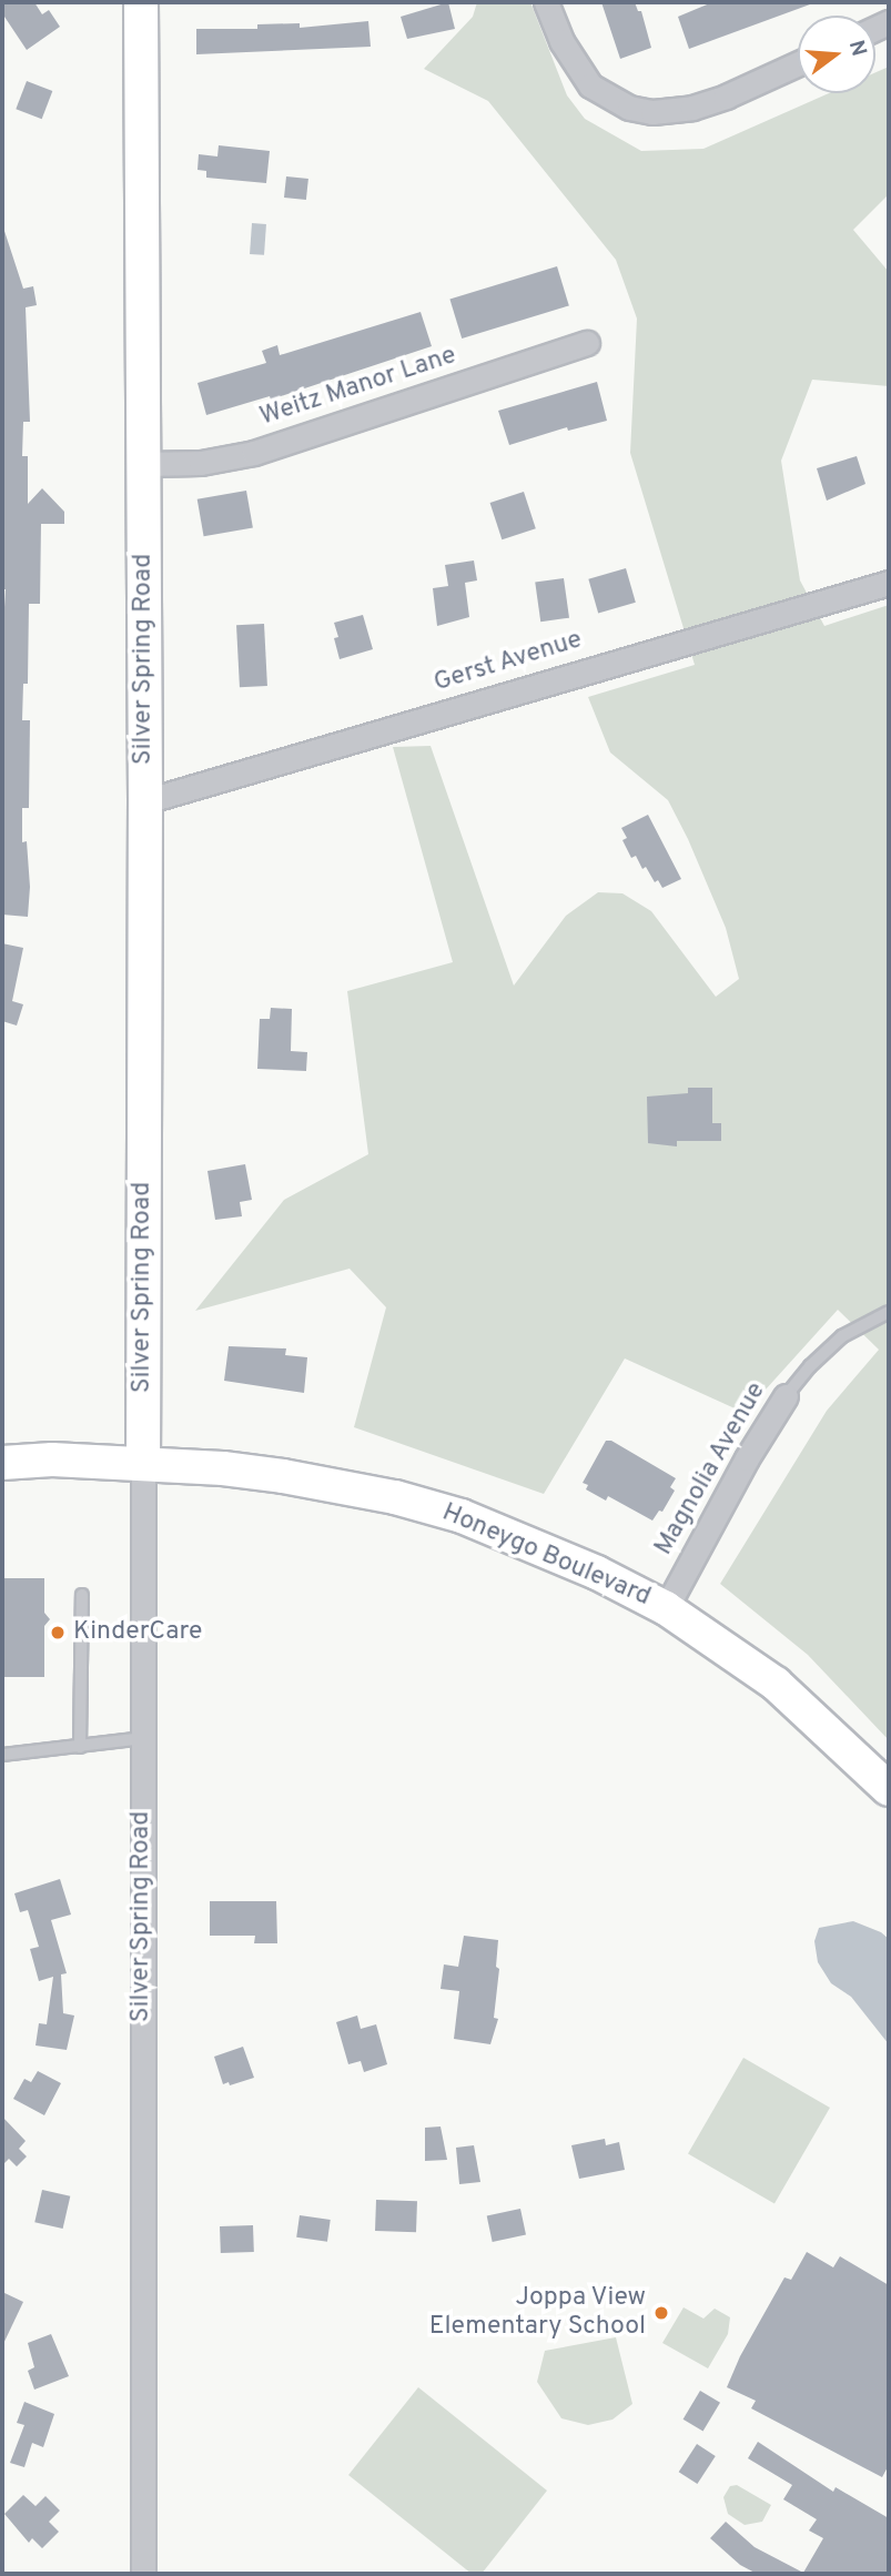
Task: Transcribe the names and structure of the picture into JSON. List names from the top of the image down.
{
  "streets": {
    "main road": ["Silver Spring Road", "Honeygo Boulevard"],
    "street": ["Weitz Manor Lane", "Gerst Avenue", "Magnolia Avenue"]
  },
  "crossings": [
    ["Weitz Manor Lane", "Silver Spring Road"],
    ["Silver Spring Road", "Gerst Avenue"],
    ["Silver Spring Road", "Honeygo Boulevard"],
    ["Magnolia Avenue", "Honeygo Boulevard"]
  ],
  "places": ["KinderCare", "Joppa View Elementary School"],
  "north": "right"
}
